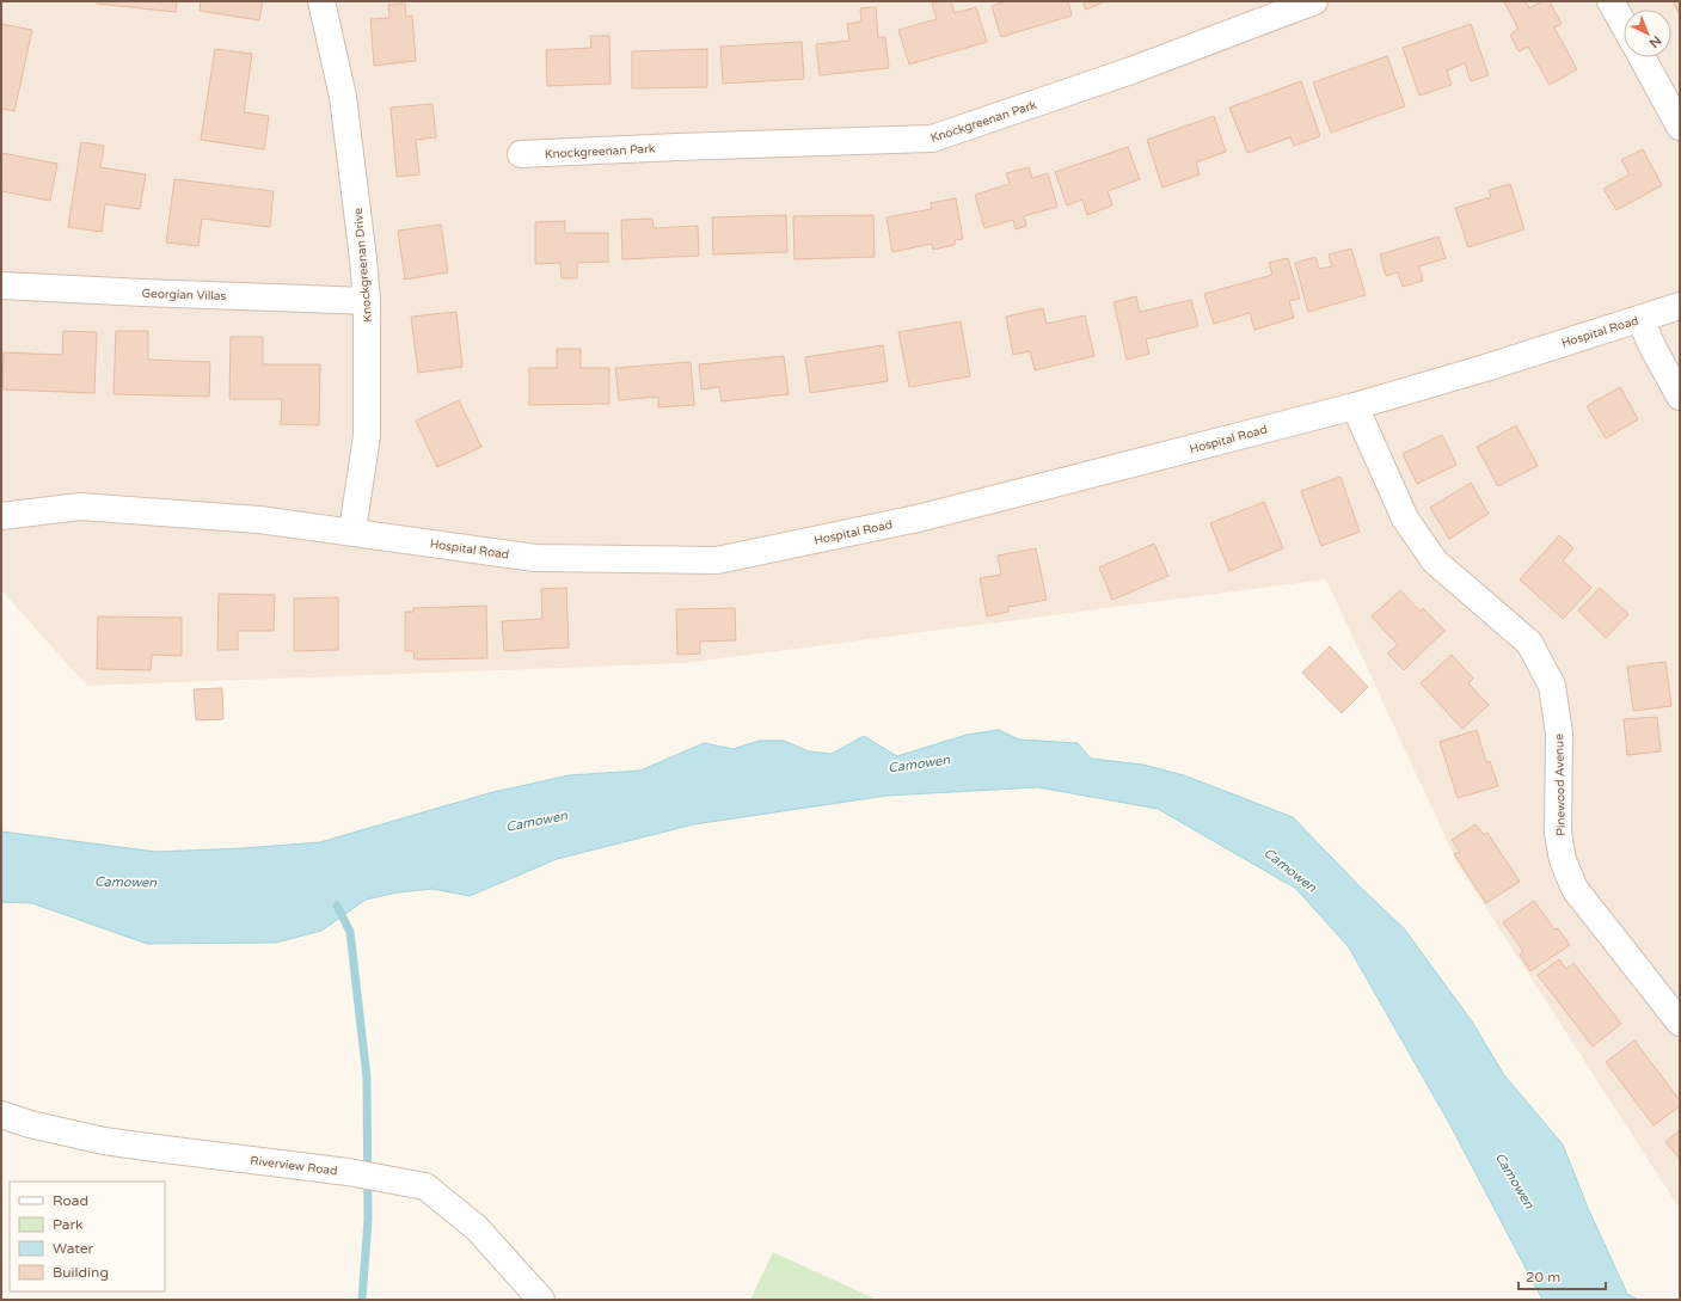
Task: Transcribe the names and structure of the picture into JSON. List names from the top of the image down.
{
  "streets": {
    "street": [
      "Knockgreenan Park",
      "Knockgreenan Drive",
      "Georgian Villas",
      "Hospital Road",
      "Pinewood Avenue",
      "Riverview Road"
    ]
  },
  "crossings": [
    ["Knockgreenan Drive", "Georgian Villas"],
    ["Knockgreenan Drive", "Hospital Road"],
    ["Hospital Road", "Pinewood Avenue"]
  ],
  "water": ["Camowen"],
  "legend": [
    "Road",
    "Park",
    "Water",
    "Building"
  ],
  "scale_bar": "20 m",
  "north": "bottom right"
}
